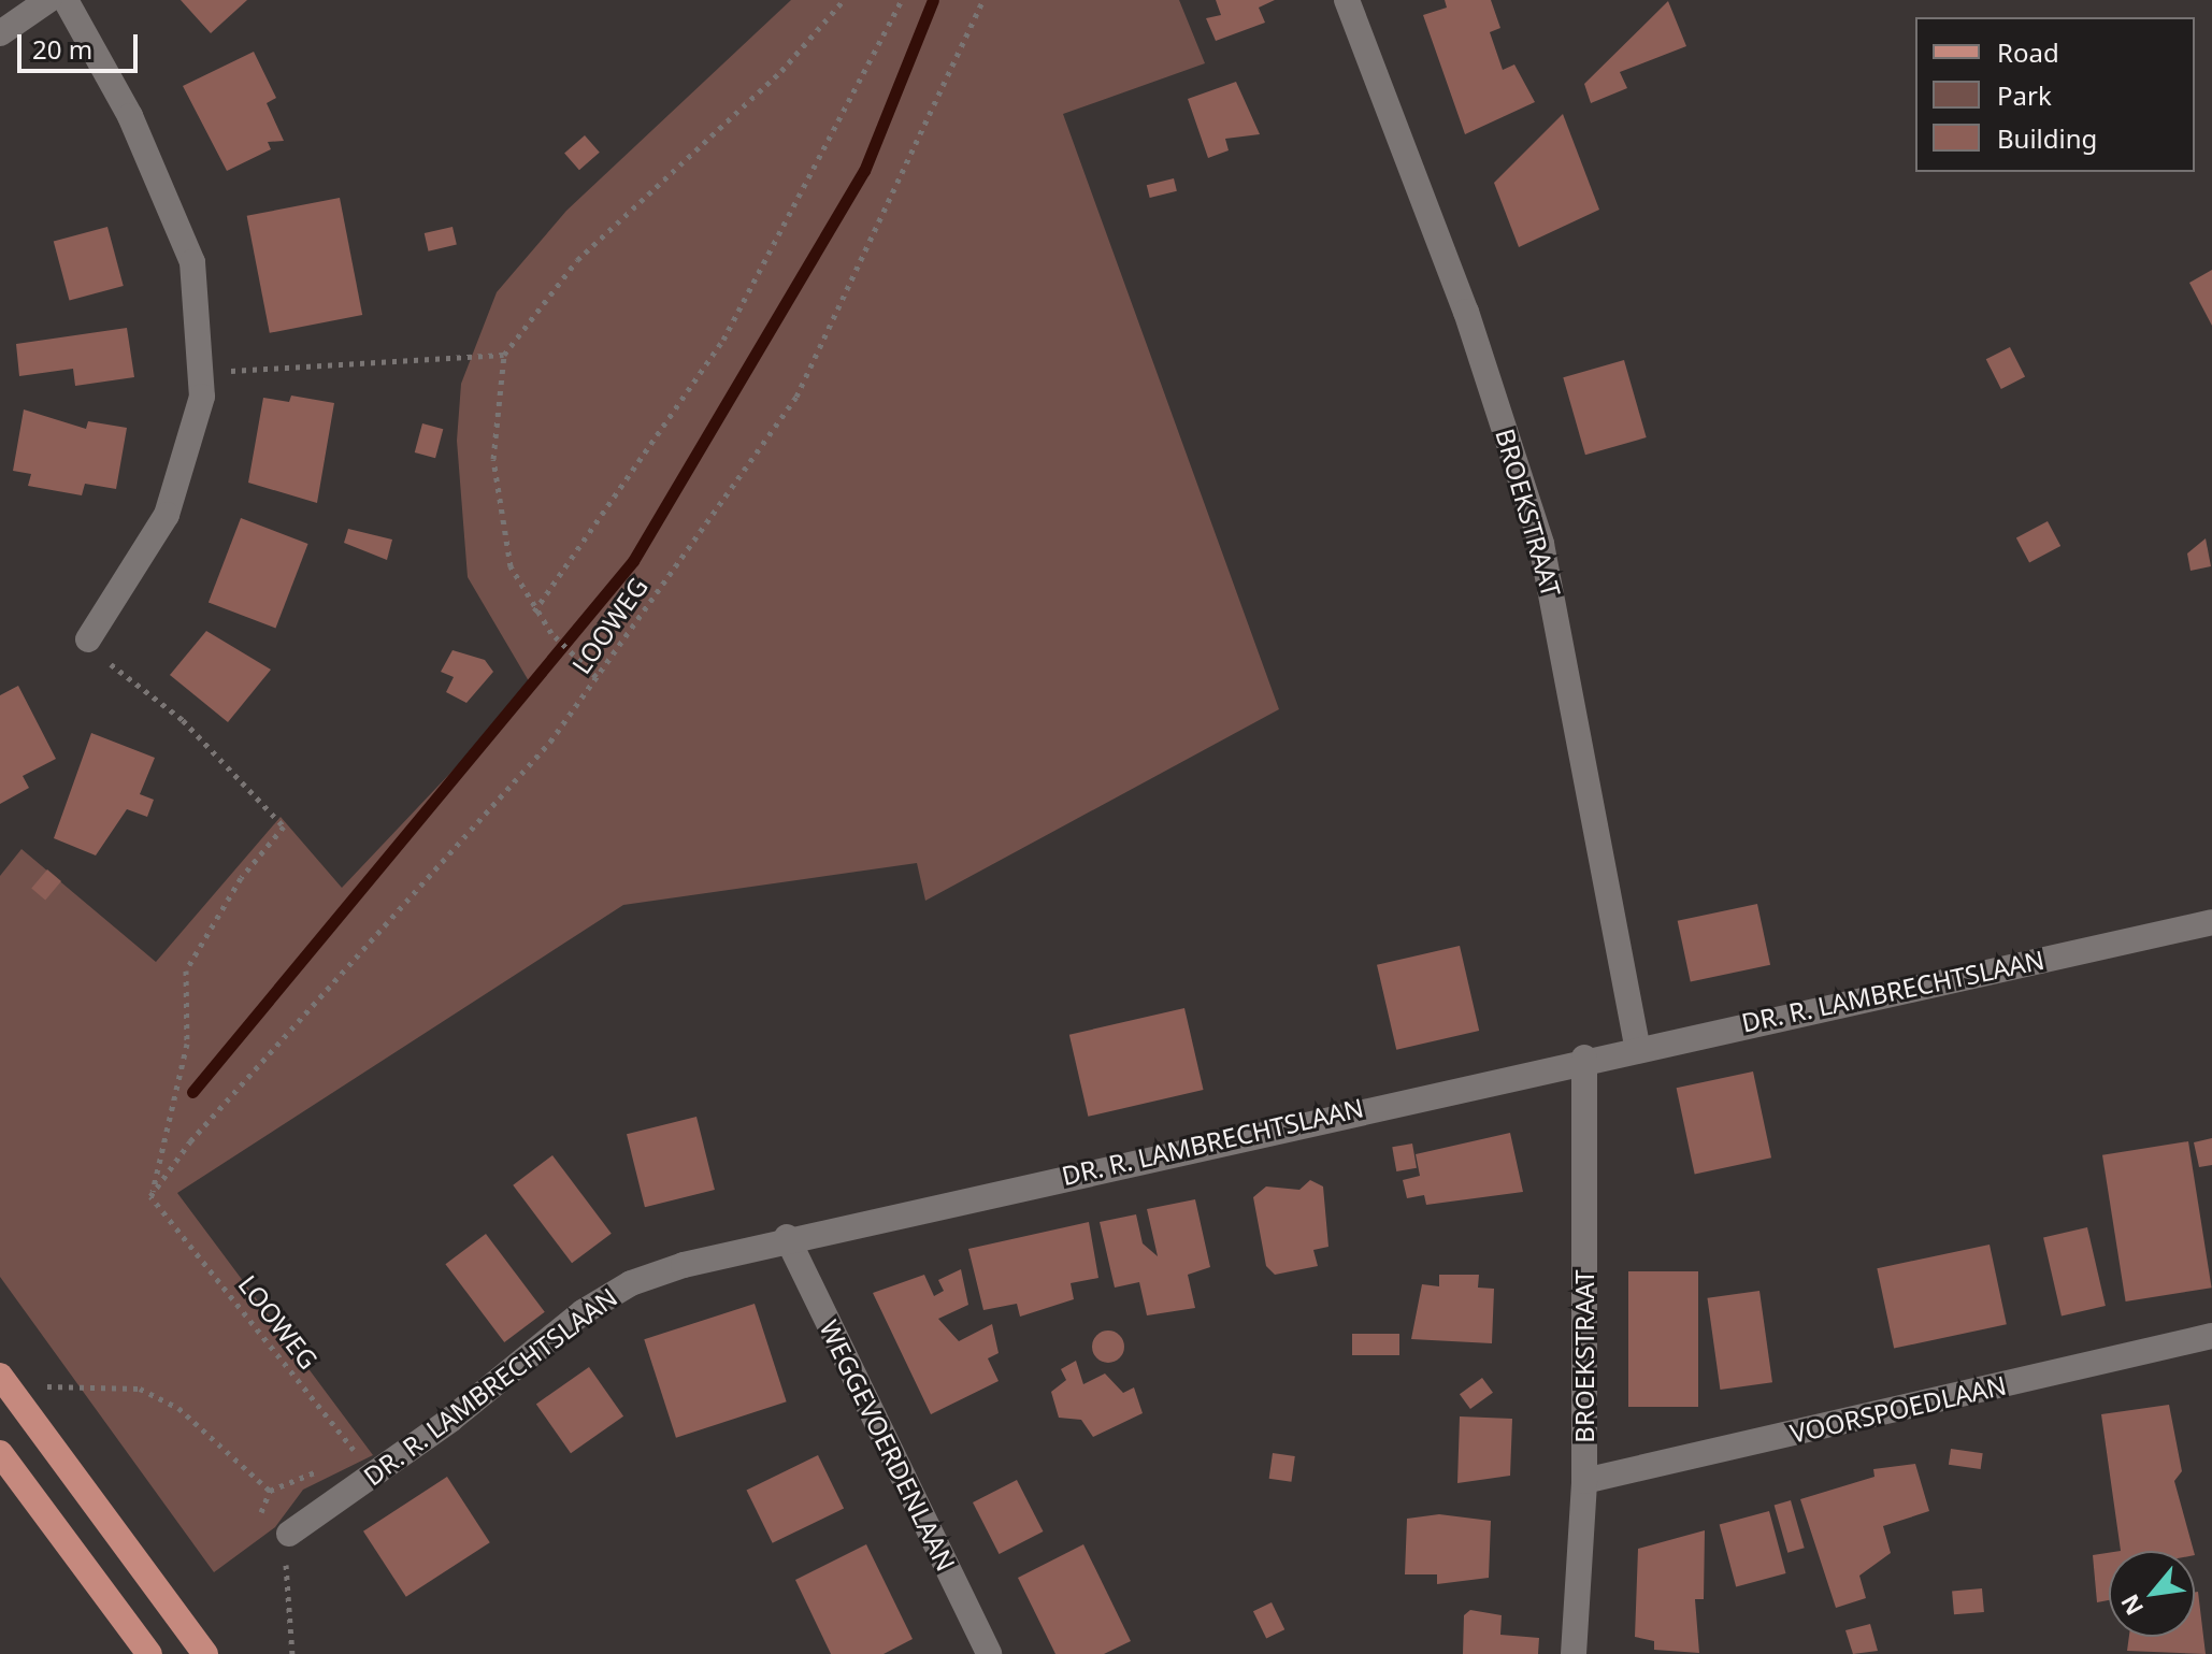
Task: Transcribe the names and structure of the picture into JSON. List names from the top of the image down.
{
  "streets": {
    "street": [
      "BROEKSTRAAT",
      "DR. R. LAMBRECHTSLAAN",
      "VOORSPOEDLAAN",
      "WEGGEVOERDENLAAN"
    ],
    "path": ["LOOWEG"]
  },
  "crossings": [
    ["BROEKSTRAAT", "DR. R. LAMBRECHTSLAAN"],
    ["BROEKSTRAAT", "VOORSPOEDLAAN"],
    ["LOOWEG", "DR. R. LAMBRECHTSLAAN"],
    ["DR. R. LAMBRECHTSLAAN", "WEGGEVOERDENLAAN"]
  ],
  "legend": ["Road", "Park", "Building"],
  "scale_bar": "20 m",
  "north": "bottom left"
}
